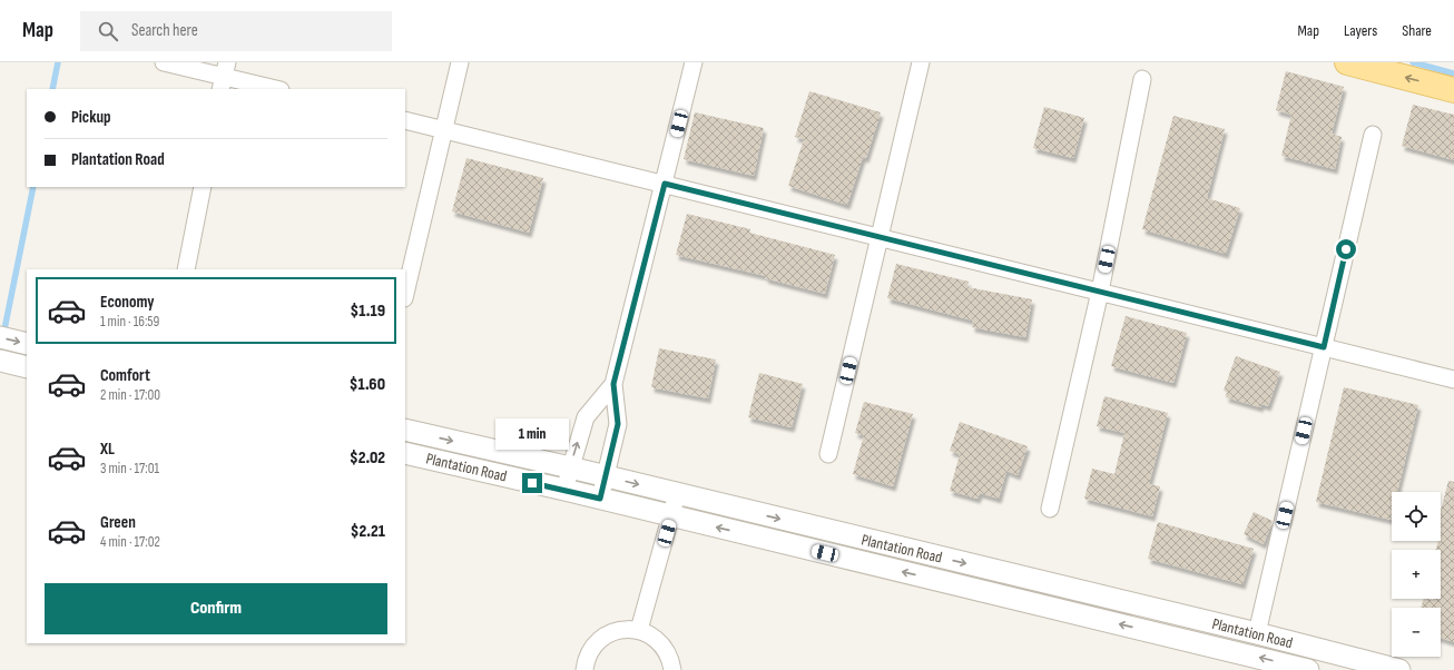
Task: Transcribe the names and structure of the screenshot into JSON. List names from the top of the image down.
{
  "streets": {
    "street": ["Plantation Road"]
  },
  "page": {
    "header": "Map",
    "search": "Search here",
    "nav": ["Map", "Layers", "Share"],
    "banner": ["Pickup", "Plantation Road"],
    "list": [
      {
        "name": "Economy",
        "note": "1 min · 16:59",
        "value": "$1.19"
      },
      {
        "name": "Comfort",
        "note": "2 min · 17:00",
        "value": "$1.60"
      },
      {
        "name": "XL",
        "note": "3 min · 17:01",
        "value": "$2.02"
      },
      {
        "name": "Green",
        "note": "4 min · 17:02",
        "value": "$2.21"
      }
    ],
    "bubble": "1 min",
    "map_buttons": ["+", "−"],
    "buttons": "Confirm"
  }
}
